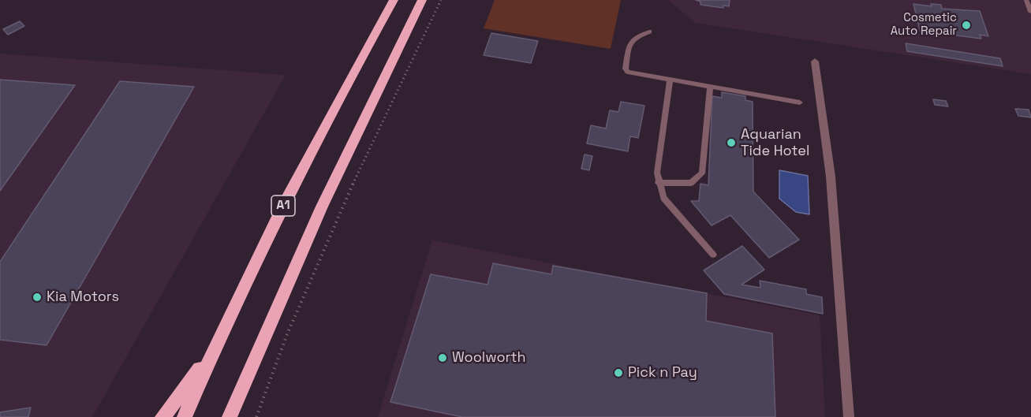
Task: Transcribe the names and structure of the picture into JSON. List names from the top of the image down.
{
  "streets": {
    "highway": ["A1"]
  },
  "places": [
    "Cosmetic Auto Repair",
    "Aquarian Tide Hotel",
    "Kia Motors",
    "Woolworth",
    "Pick n Pay"
  ]
}
